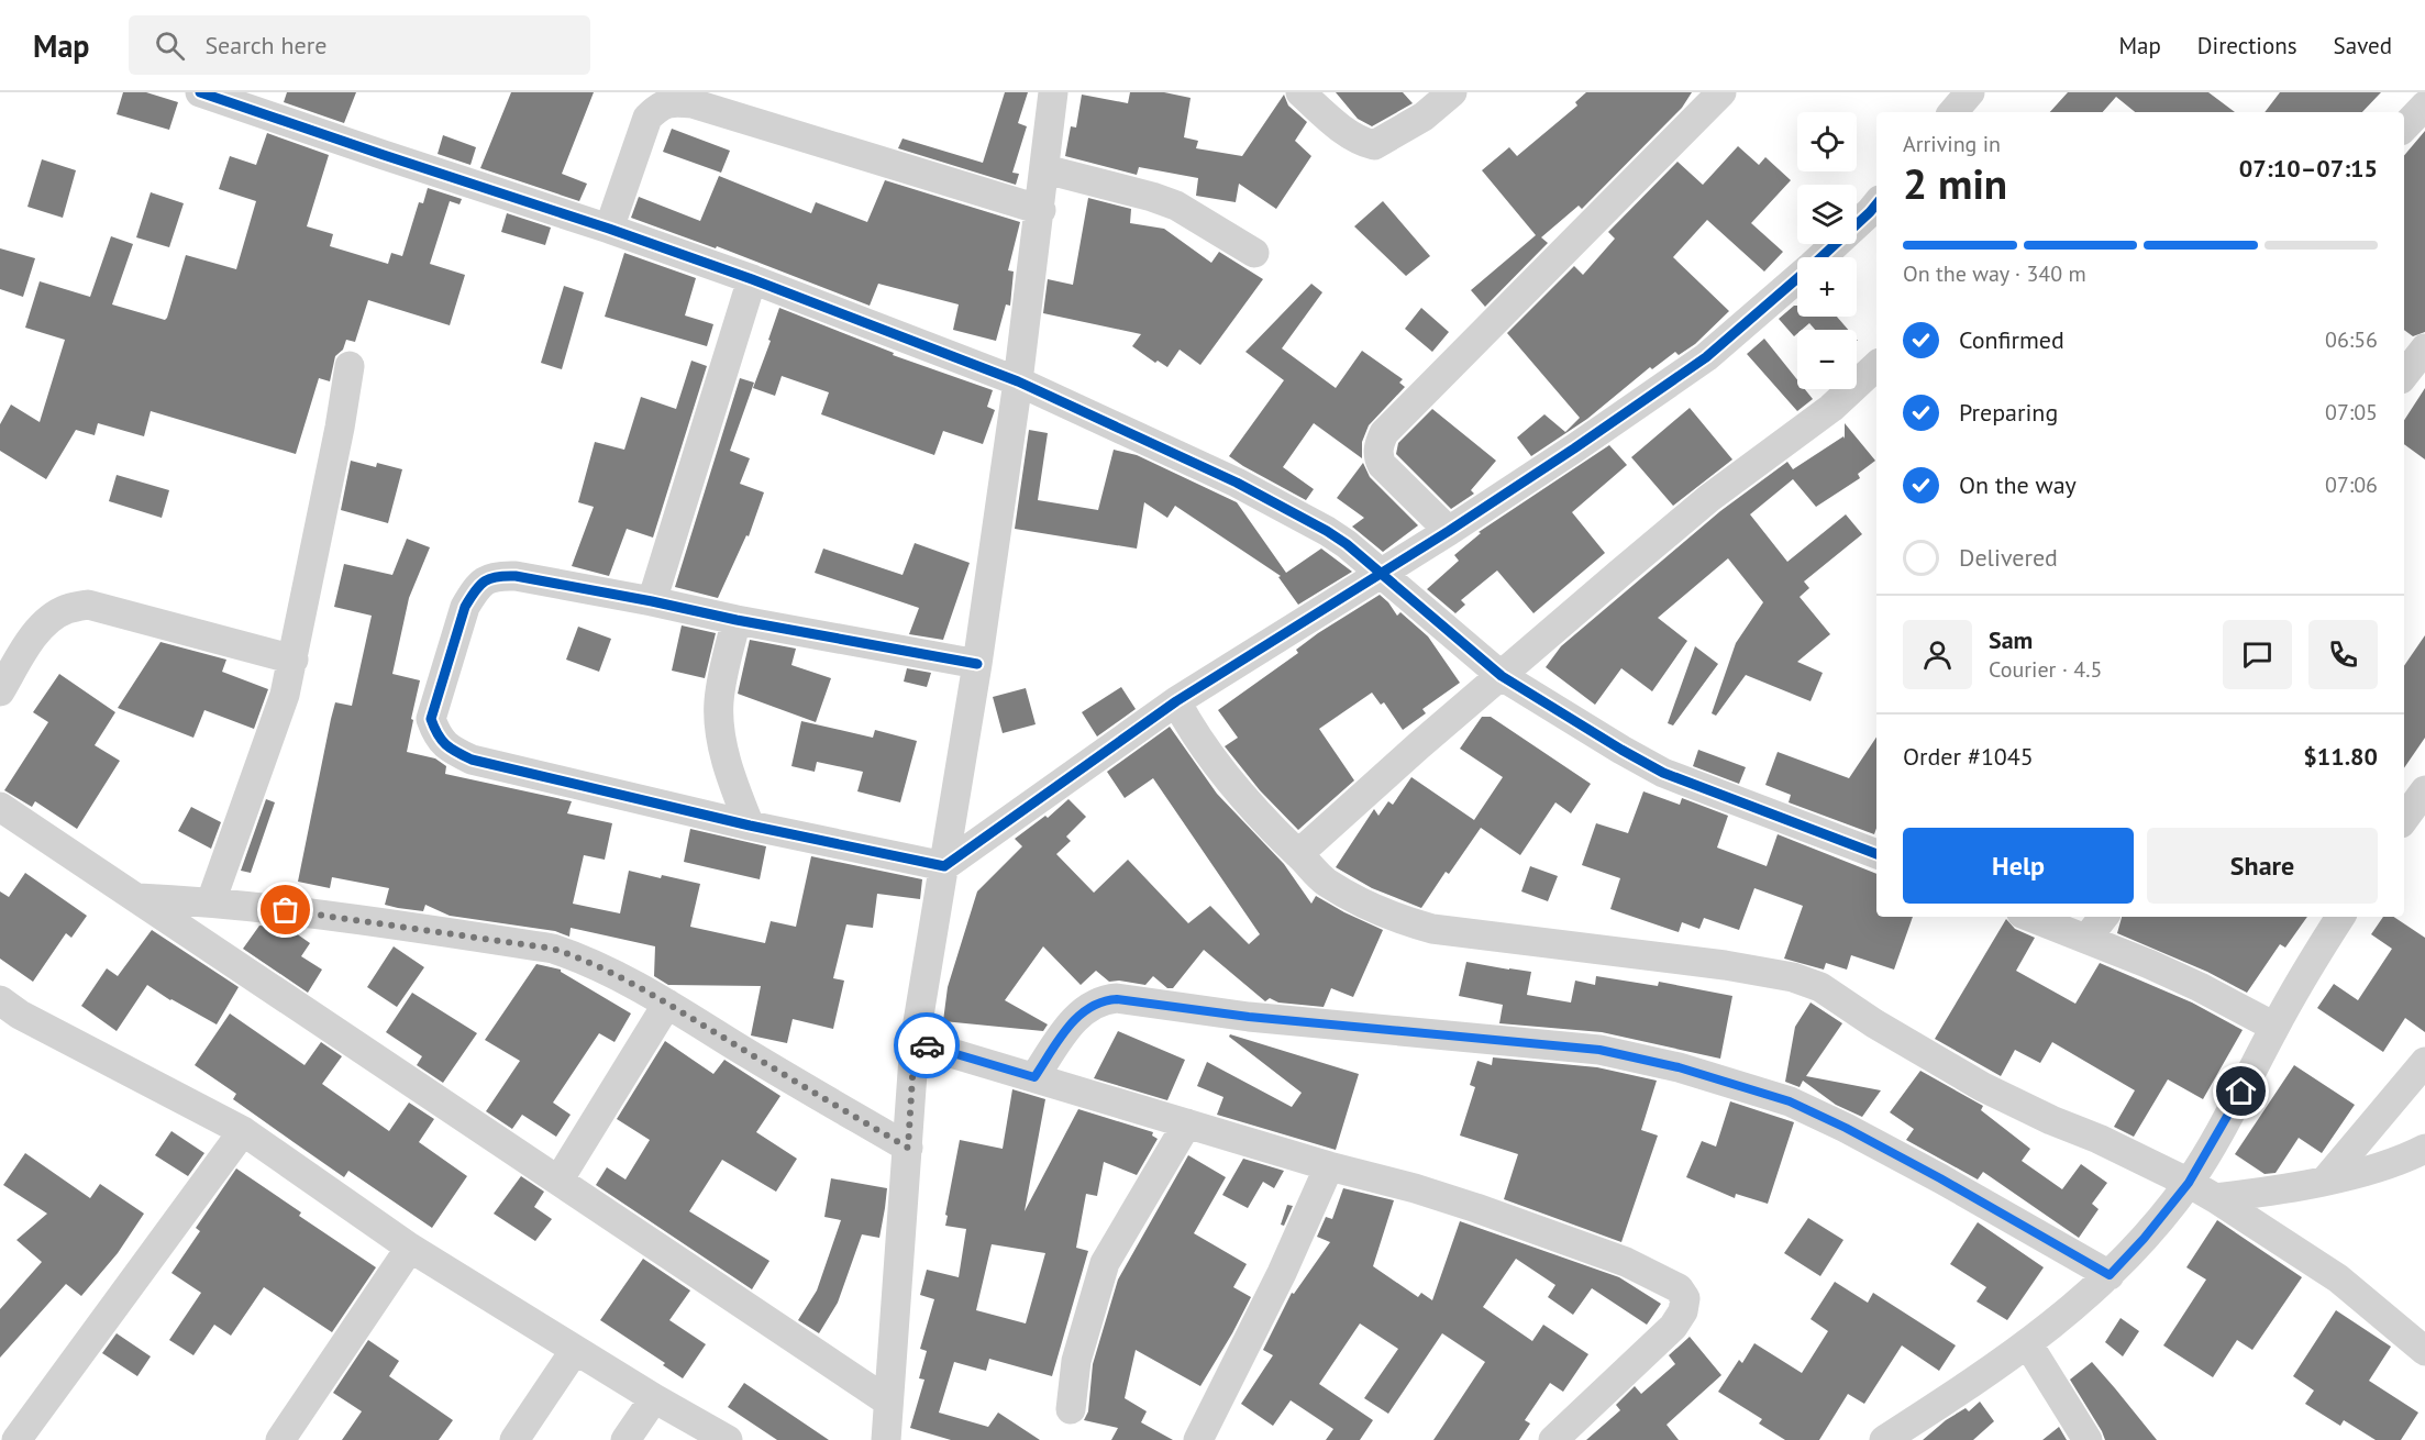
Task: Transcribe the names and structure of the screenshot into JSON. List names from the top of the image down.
{
  "page": {
    "header": "Map",
    "search": "Search here",
    "nav": ["Map", "Directions", "Saved"],
    "map_buttons": ["+", "−"],
    "heading": ["2 min", "Arriving in", "07:10–07:15"],
    "panel": [
      "Sam",
      "Courier · 4.5",
      "Order #1045",
      "$11.80"
    ],
    "bar": "On the way · 340 m",
    "list": [
      ["Confirmed", "06:56"],
      ["Preparing", "07:05"],
      ["On the way", "07:06"],
      "Delivered"
    ],
    "buttons": ["Help", "Share"]
  }
}
